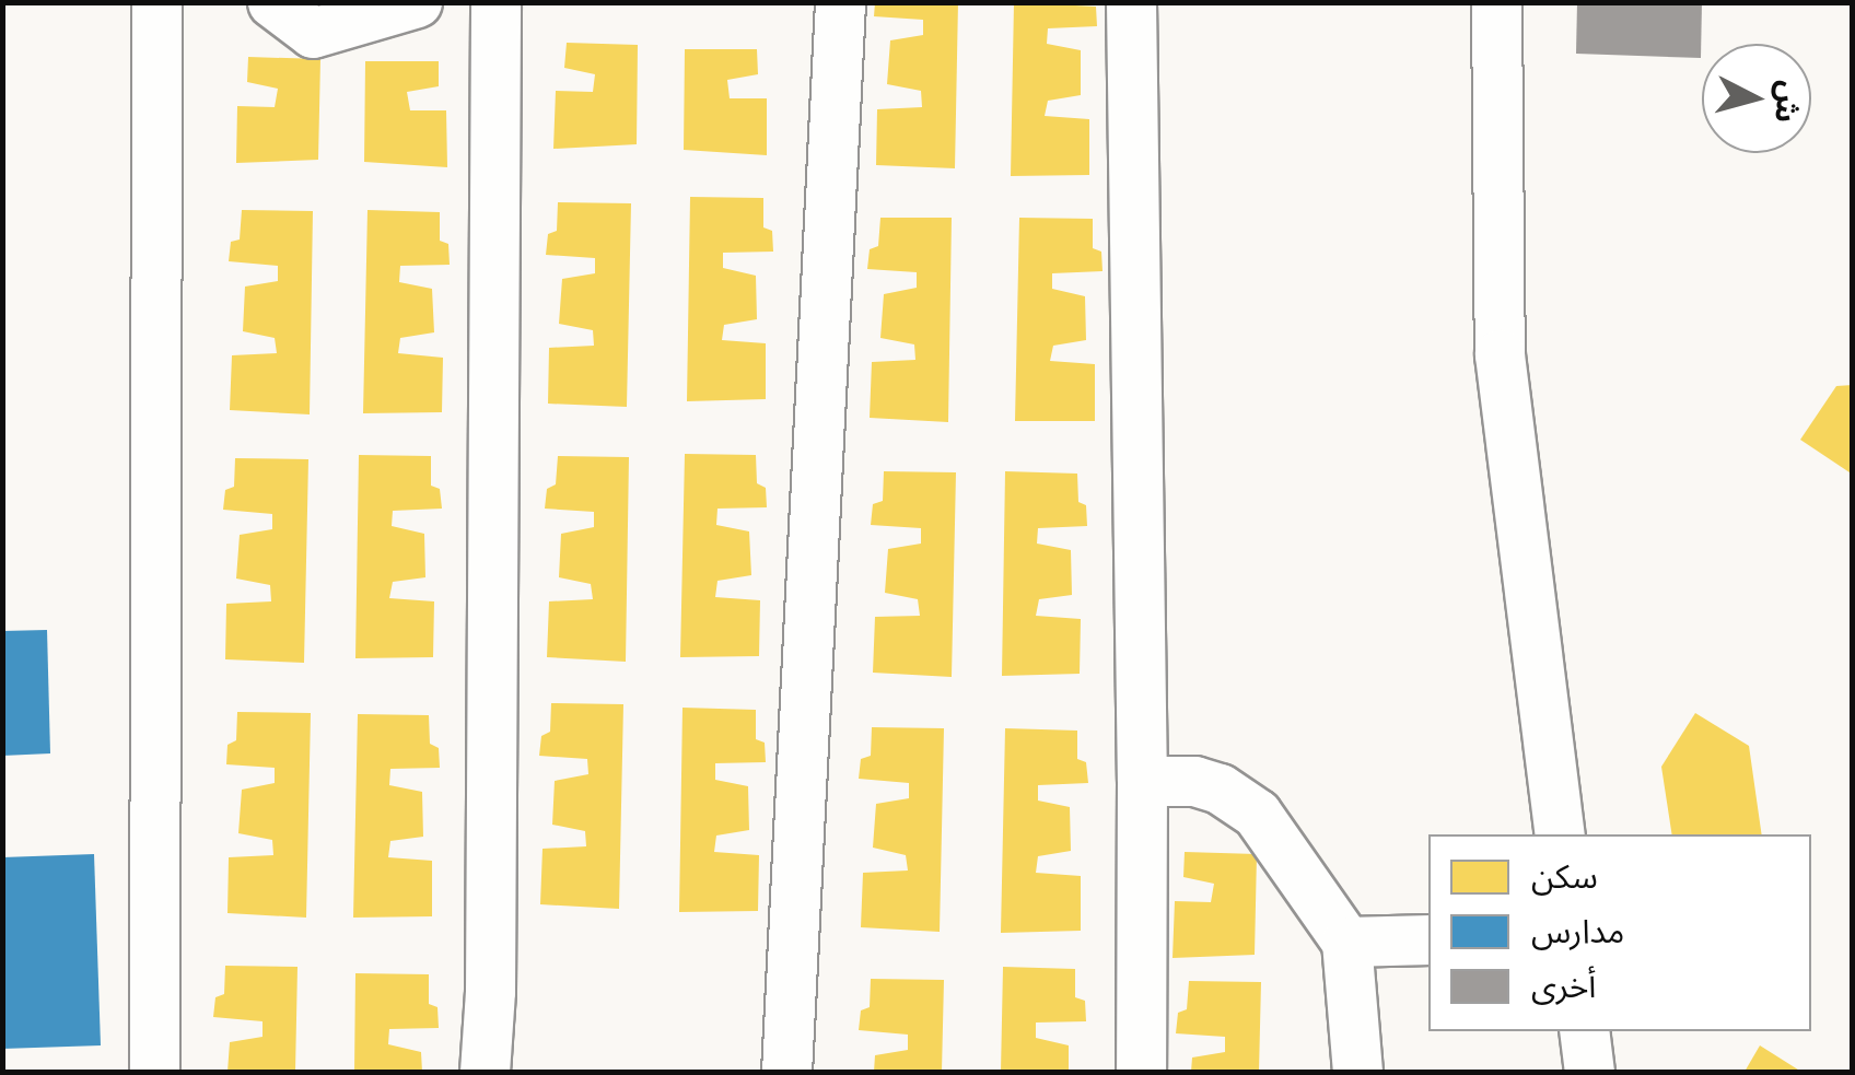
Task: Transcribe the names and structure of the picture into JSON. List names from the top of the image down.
{
  "legend": ["سكن", "مدارس", "أخرى"],
  "north": "right"
}
